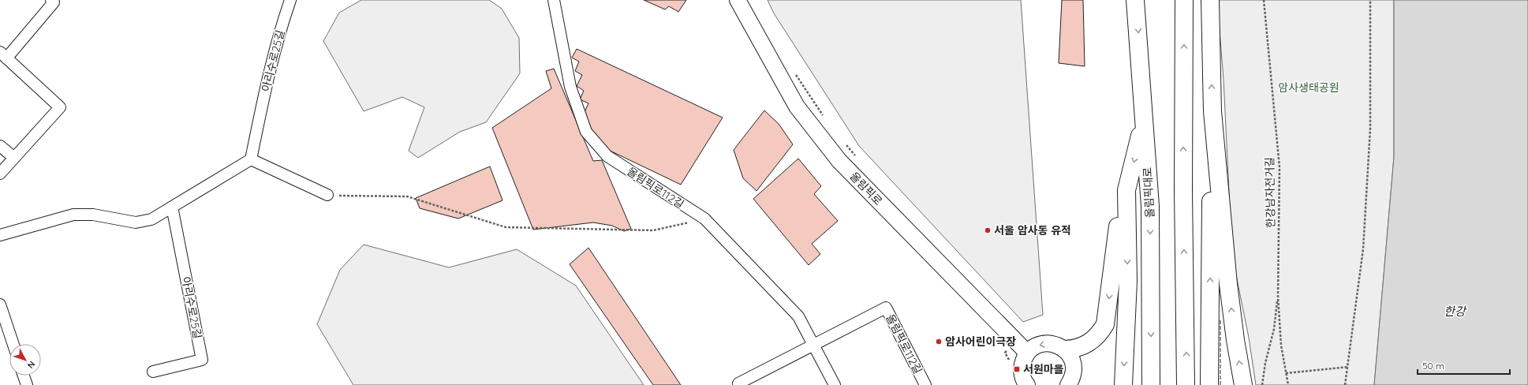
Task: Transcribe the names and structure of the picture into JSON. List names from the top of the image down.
{
  "streets": {
    "highway": ["올림픽대로"],
    "main road": ["올림픽로"],
    "street": ["아리수로25길", "올림픽로112길"],
    "path": ["한강남자전거길"]
  },
  "water": ["한강"],
  "parks": ["암사생태공원"],
  "places": {
    "other": ["서울 암사동 유적", "암사어린이극장"],
    "transit": ["서원마을"]
  },
  "scale_bar": "50 m",
  "north": "bottom right"
}
